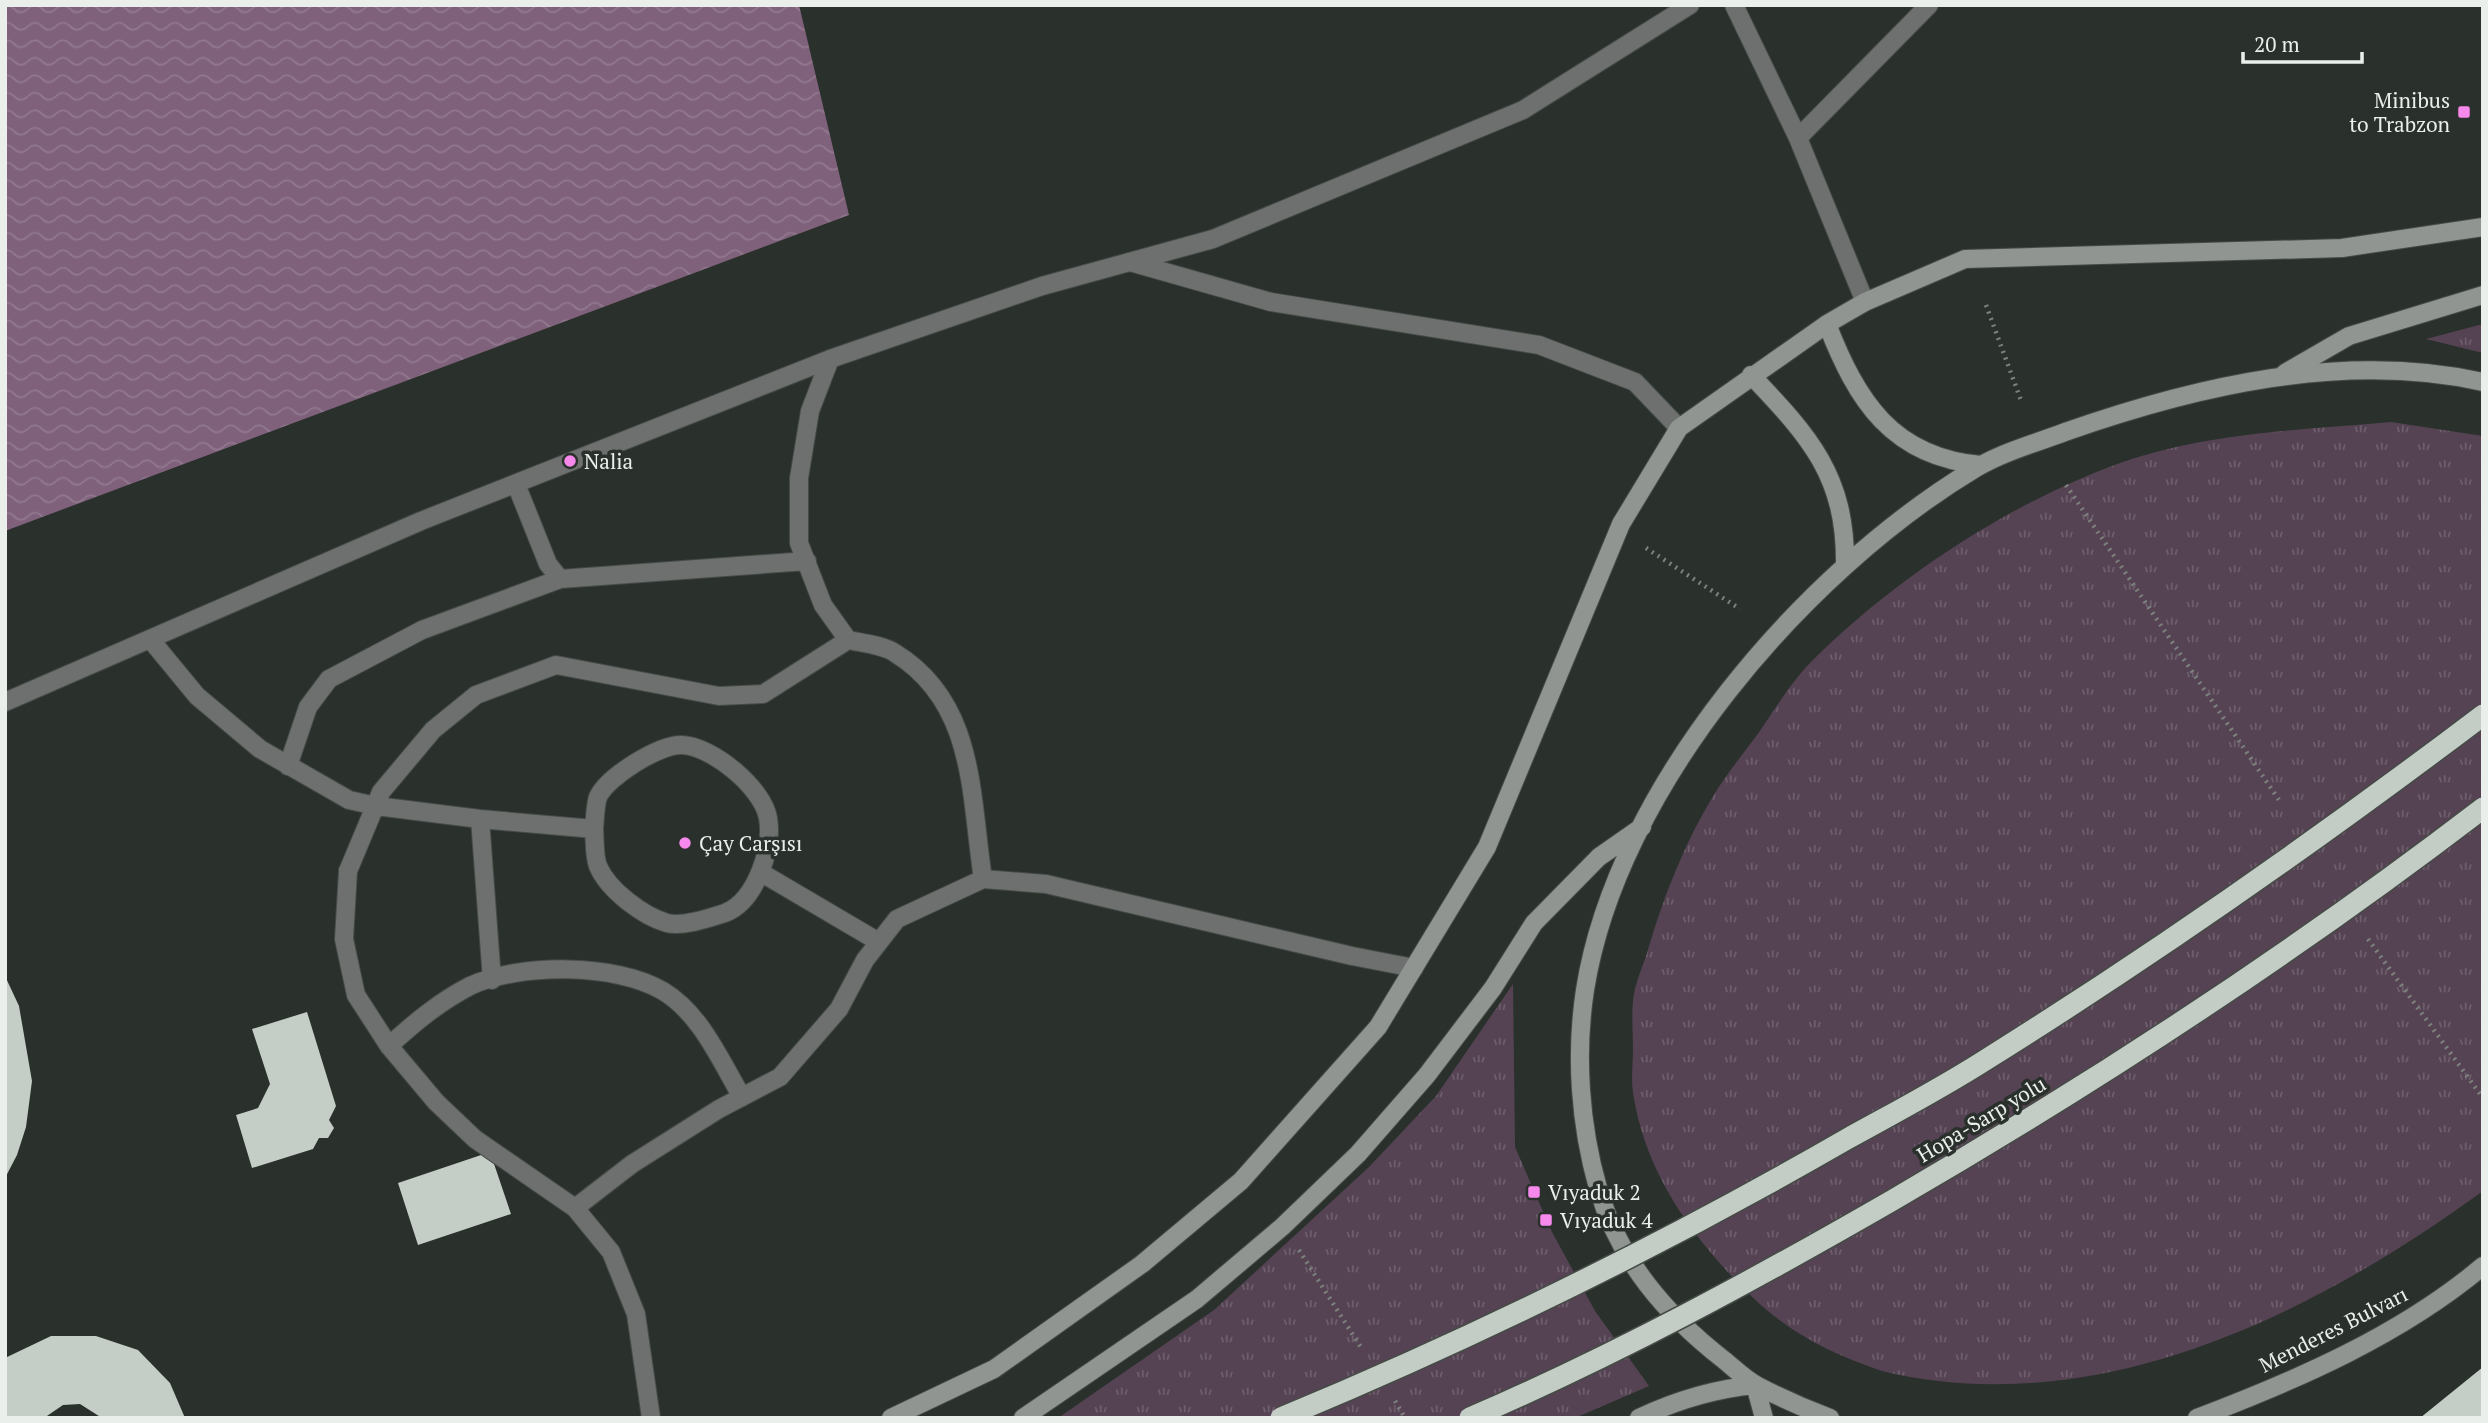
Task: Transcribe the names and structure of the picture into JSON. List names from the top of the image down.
{
  "streets": {
    "highway": ["Hopa-Sarp yolu"],
    "main road": ["Menderes Bulvarı"]
  },
  "places": {
    "transit": ["Minibus to Trabzon", "Vıyaduk 2", "Vıyaduk 4"],
    "other": ["Nalia", "Çay Carşısı"]
  },
  "scale_bar": "20 m"
}
